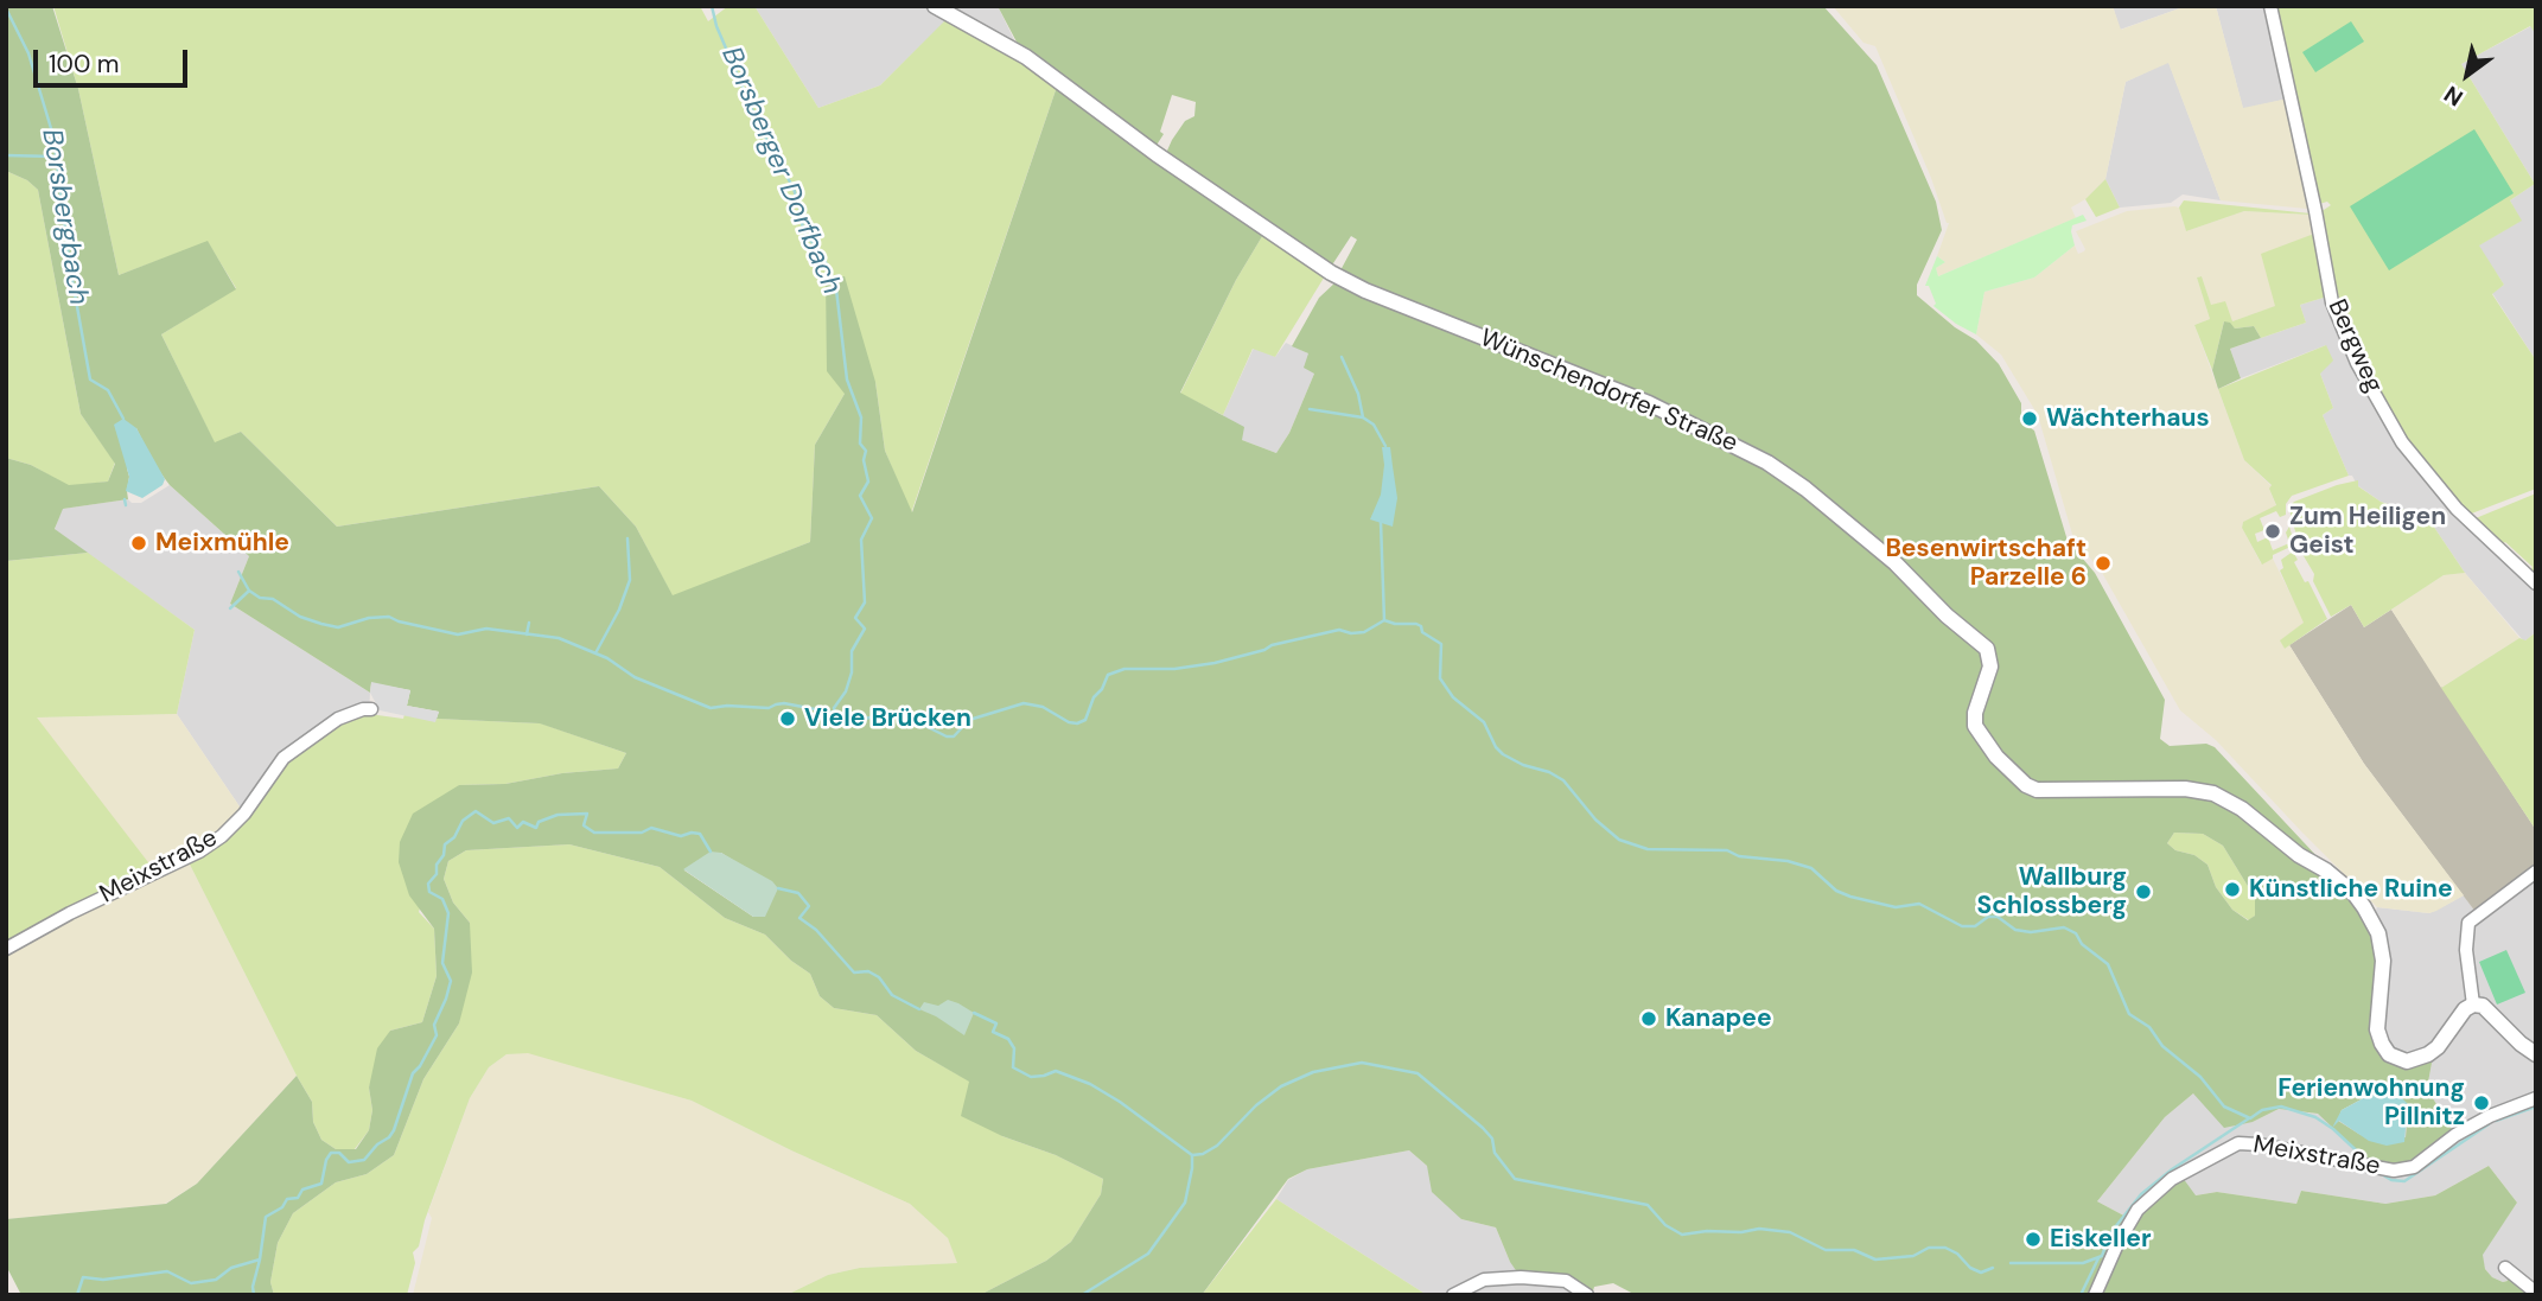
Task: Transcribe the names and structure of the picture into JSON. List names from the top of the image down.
{
  "streets": {
    "street": ["Bergweg", "Wünschendorfer Straße", "Meixstraße"]
  },
  "water": ["Borsberger Dorfbach", "Borsbergbach"],
  "places": [
    "Wächterhaus",
    "Zum Heiligen Geist",
    "Meixmühle",
    "Besenwirtschaft Parzelle 6",
    "Viele Brücken",
    "Künstliche Ruine",
    "Wallburg Schlossberg",
    "Kanapee",
    "Ferienwohnung Pillnitz",
    "Eiskeller"
  ],
  "scale_bar": "100 m",
  "north": "bottom left"
}
